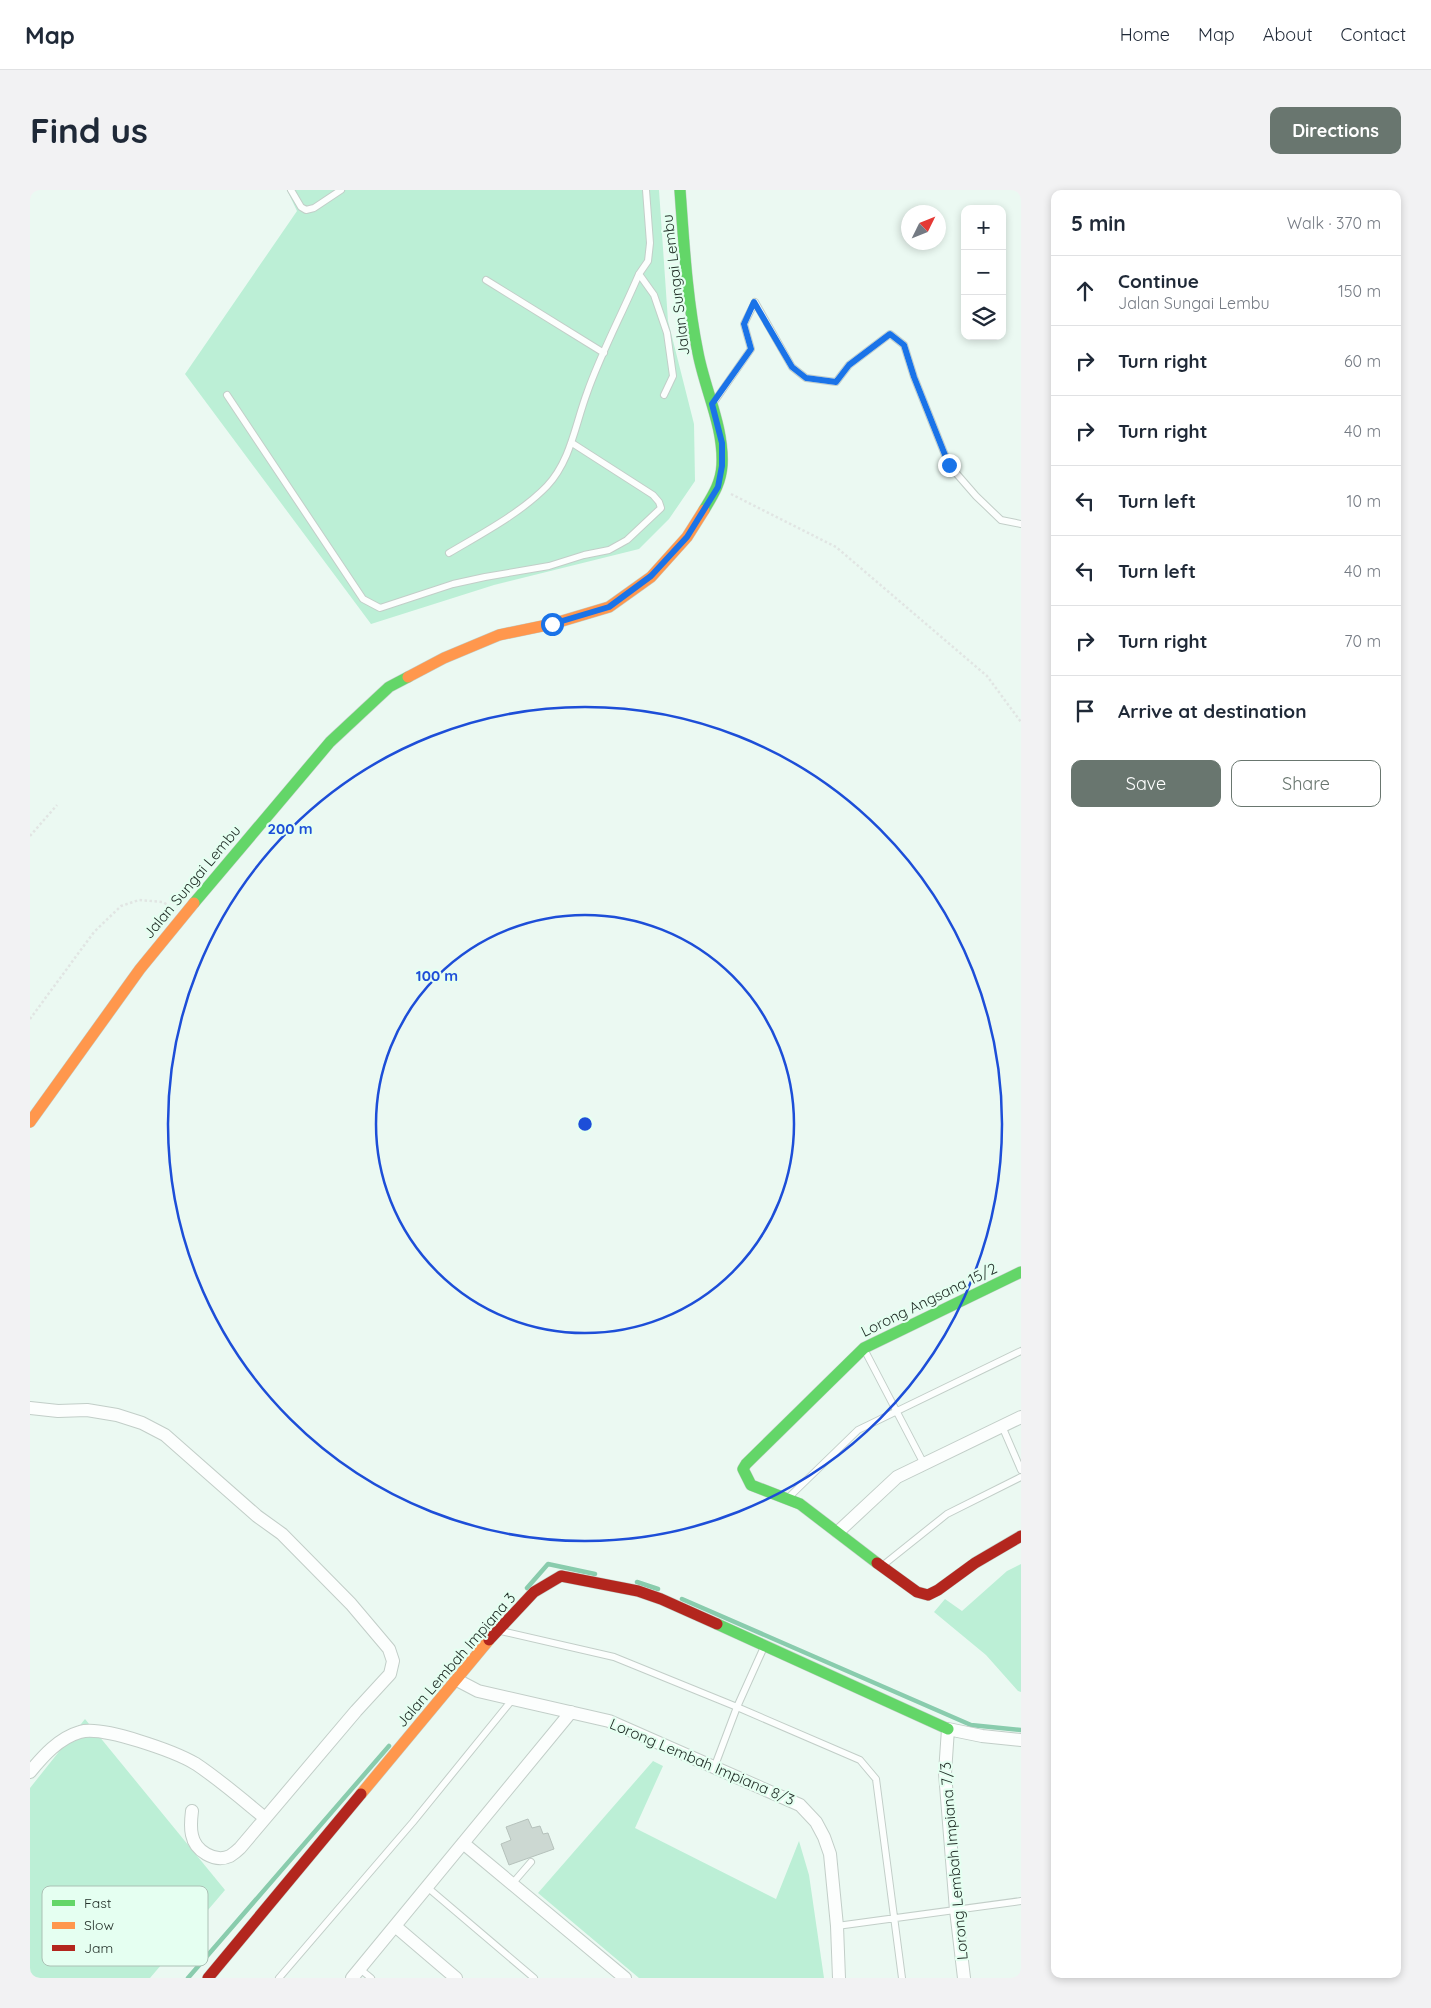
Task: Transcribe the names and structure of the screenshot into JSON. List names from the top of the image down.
{
  "streets": {
    "street": [
      "Jalan Sungai Lembu",
      "Lorong Angsana 15/2",
      "Jalan Lembah Impiana 3",
      "Lorong Lembah Impiana 8/3",
      "Lorong Lembah Impiana 7/3"
    ]
  },
  "crossings": [
    ["Jalan Lembah Impiana 3", "Lorong Lembah Impiana 8/3"],
    ["Jalan Lembah Impiana 3", "Lorong Lembah Impiana 7/3"]
  ],
  "legend": ["Fast", "Slow", "Jam"],
  "north": "top right",
  "page": {
    "header": "Map",
    "nav": [
      "Home",
      "Map",
      "About",
      "Contact"
    ],
    "buttons": [
      "Directions",
      ["Save", "Share"]
    ],
    "title": "Find us",
    "heading": ["5 min", "Walk · 370 m"],
    "map_buttons": ["+", "−"],
    "list": [
      ["Continue", "Jalan Sungai Lembu", "150 m"],
      ["Turn right", "60 m"],
      ["Turn right", "40 m"],
      ["Turn left", "10 m"],
      ["Turn left", "40 m"],
      ["Turn right", "70 m"],
      "Arrive at destination"
    ]
  },
  "rings": ["200 m", "100 m"]
}
